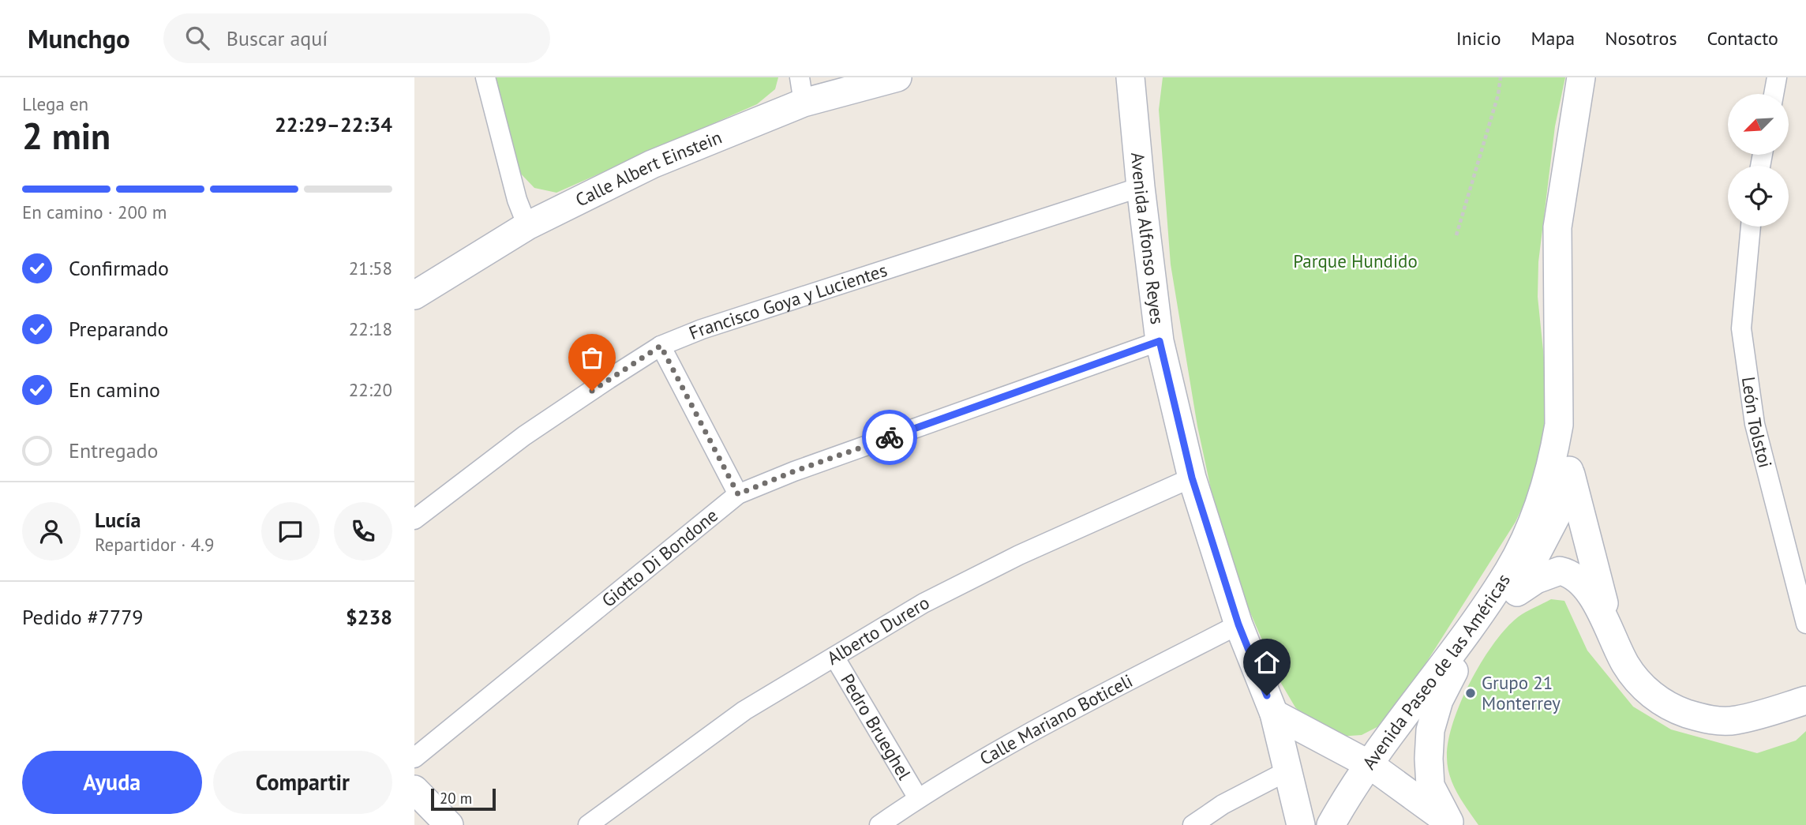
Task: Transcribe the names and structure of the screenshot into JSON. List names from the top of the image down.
{
  "streets": {
    "street": [
      "Calle Albert Einstein",
      "Avenida Alfonso Reyes",
      "Francisco Goya y Lucientes",
      "León Tolstoi",
      "Giotto Di Bondone",
      "Alberto Durero",
      "Avenida Paseo de las Américas",
      "Calle Mariano Boticeli",
      "Pedro Brueghel"
    ]
  },
  "crossings": [
    ["Avenida Alfonso Reyes", "Francisco Goya y Lucientes"],
    ["Avenida Alfonso Reyes", "Giotto Di Bondone"],
    ["Avenida Alfonso Reyes", "Alberto Durero"],
    ["Avenida Alfonso Reyes", "Calle Mariano Boticeli"],
    ["Alberto Durero", "Pedro Brueghel"],
    ["Calle Mariano Boticeli", "Pedro Brueghel"]
  ],
  "parks": ["Parque Hundido"],
  "places": ["Grupo 21 Monterrey"],
  "scale_bar": "20 m",
  "north": "bottom left",
  "page": {
    "header": "Munchgo",
    "search": "Buscar aquí",
    "nav": [
      "Inicio",
      "Mapa",
      "Nosotros",
      "Contacto"
    ],
    "heading": ["2 min", "Llega en", "22:29–22:34"],
    "panel": [
      "Lucía",
      "Repartidor · 4.9",
      "Pedido #7779",
      "$238"
    ],
    "bar": "En camino · 200 m",
    "list": [
      ["Confirmado", "21:58"],
      ["Preparando", "22:18"],
      ["En camino", "22:20"],
      "Entregado"
    ],
    "buttons": ["Ayuda", "Compartir"],
    "scale": "20 m"
  }
}
